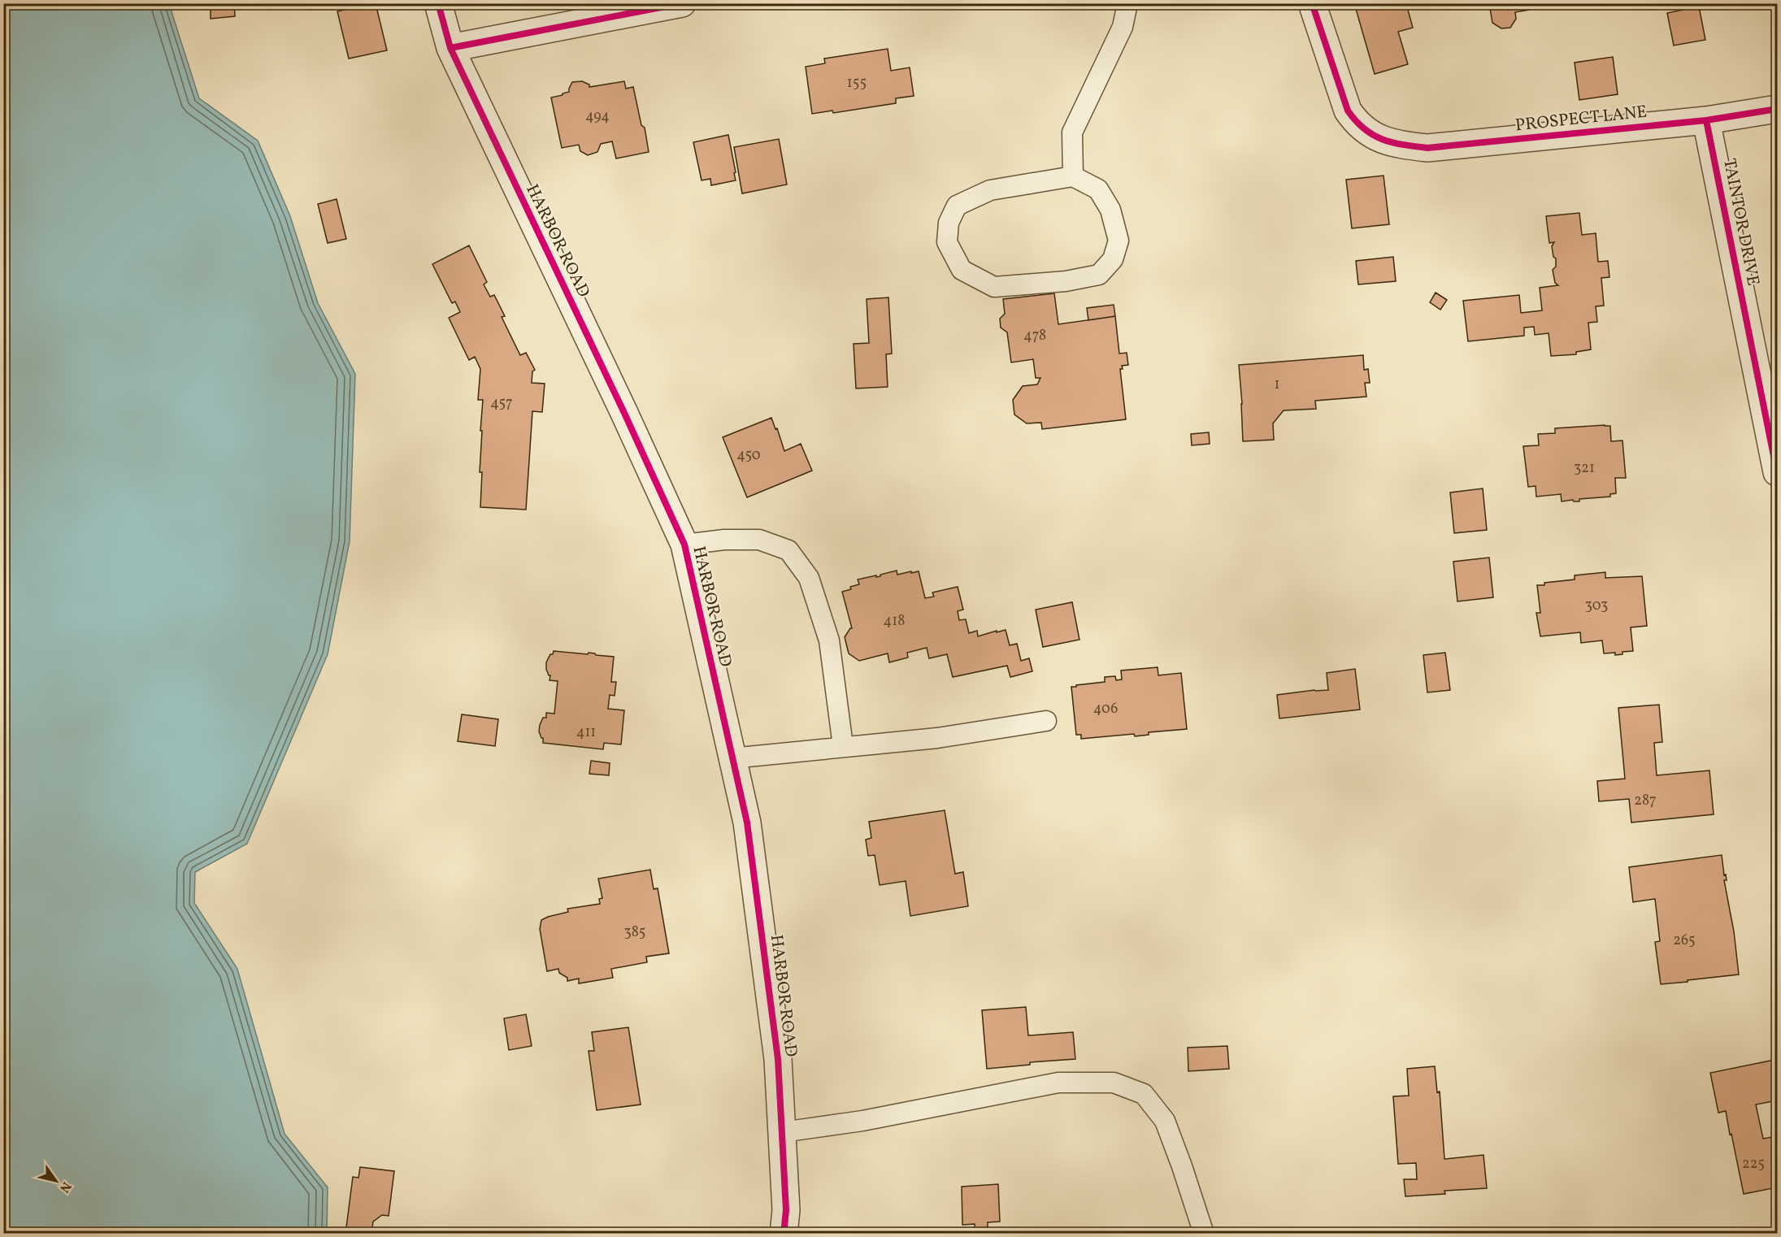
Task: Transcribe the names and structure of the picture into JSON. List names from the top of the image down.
{
  "streets": {
    "street": ["PROSPECT LANE", "TAINTOR DRIVE", "HARBOR ROAD"]
  },
  "crossings": [
    ["PROSPECT LANE", "TAINTOR DRIVE"]
  ],
  "house_numbers": [
    "155",
    "494",
    "478",
    "1",
    "457",
    "450",
    "321",
    "303",
    "418",
    "406",
    "411",
    "287",
    "385",
    "265",
    "225"
  ],
  "north": "bottom right"
}
